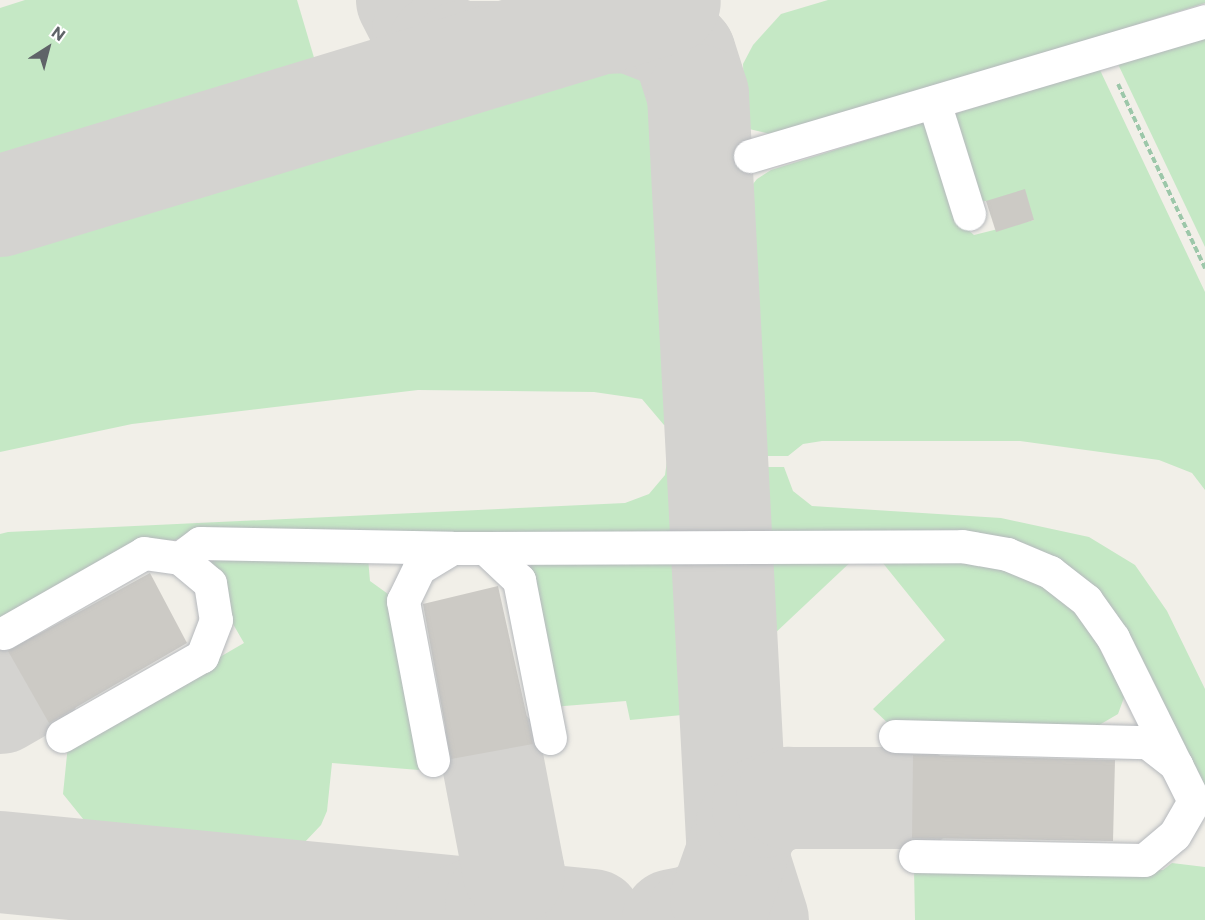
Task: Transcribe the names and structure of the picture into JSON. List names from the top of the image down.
{
  "north": "top right"
}
